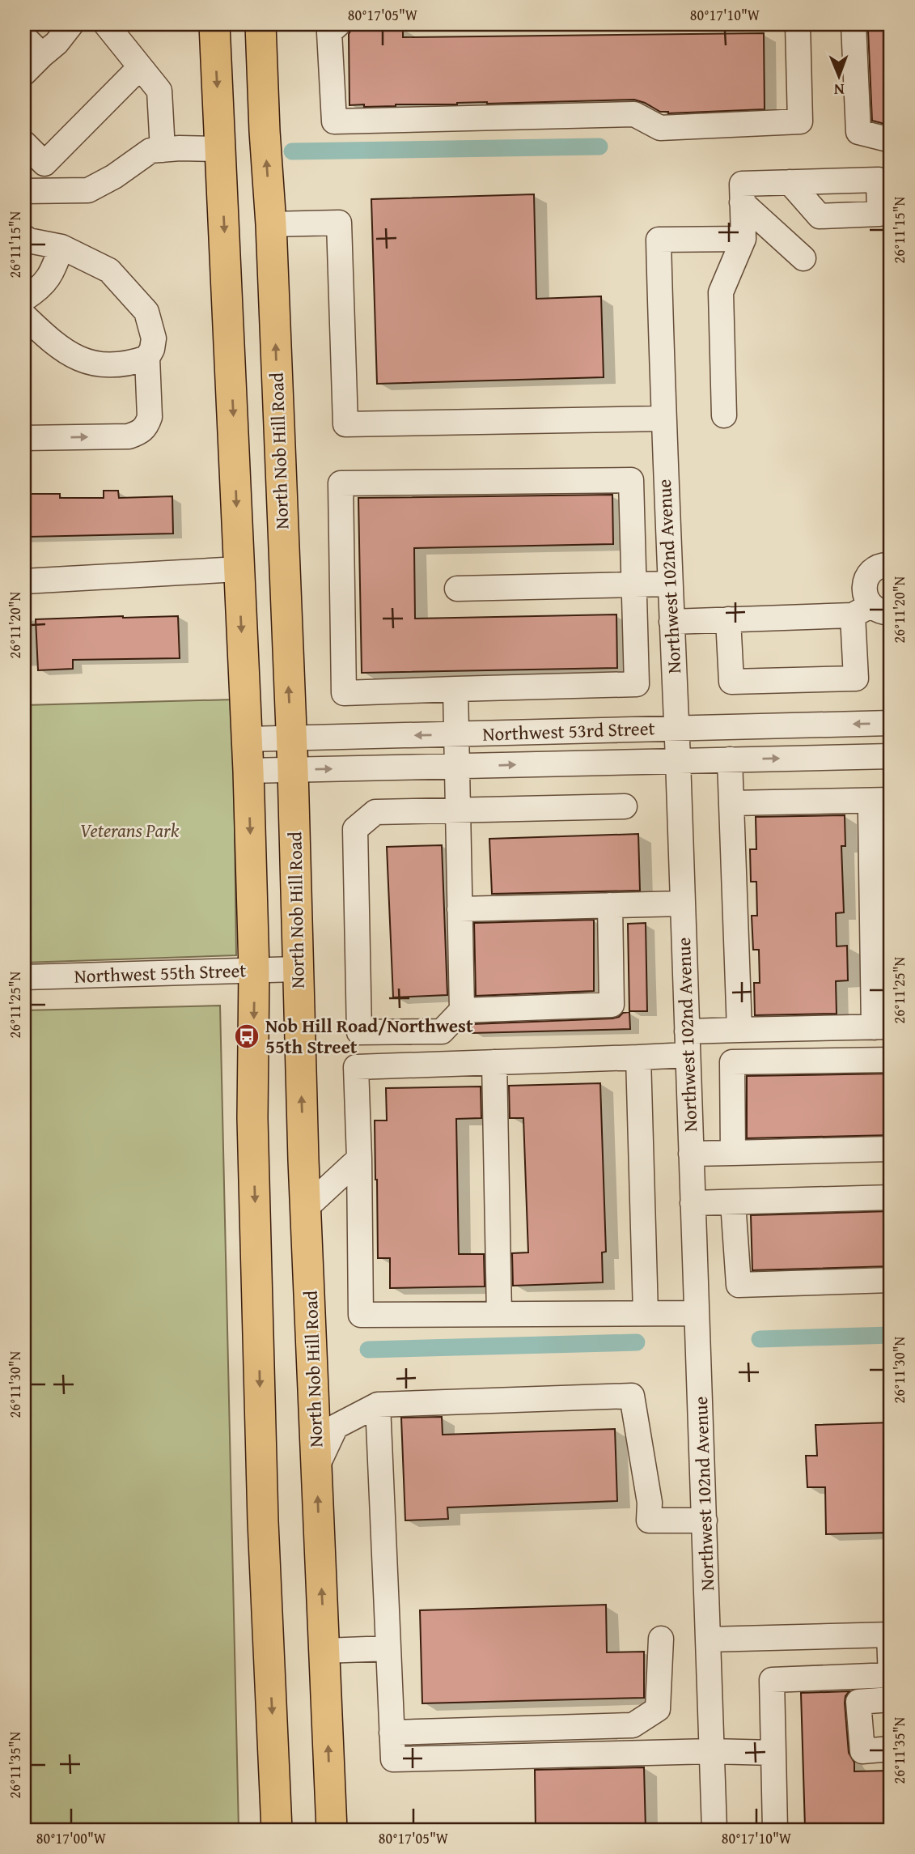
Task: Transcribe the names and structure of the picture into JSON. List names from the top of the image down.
{
  "streets": {
    "main road": ["North Nob Hill Road"],
    "street": ["Northwest 102nd Avenue", "Northwest 53rd Street", "Northwest 55th Street"]
  },
  "crossings": [
    ["North Nob Hill Road", "Northwest 53rd Street"],
    ["North Nob Hill Road", "Northwest 55th Street"],
    ["Northwest 102nd Avenue", "Northwest 53rd Street"]
  ],
  "parks": ["Veterans Park"],
  "places": {
    "bus stop": ["Nob Hill Road/Northwest 55th Street"]
  },
  "north": "bottom",
  "coordinates": [
    "80°17'05\"W",
    "80°17'10\"W",
    "26°11'15\"N",
    "26°11'20\"N",
    "26°11'25\"N",
    "26°11'30\"N",
    "26°11'35\"N",
    "80°17'00\"W"
  ]
}
